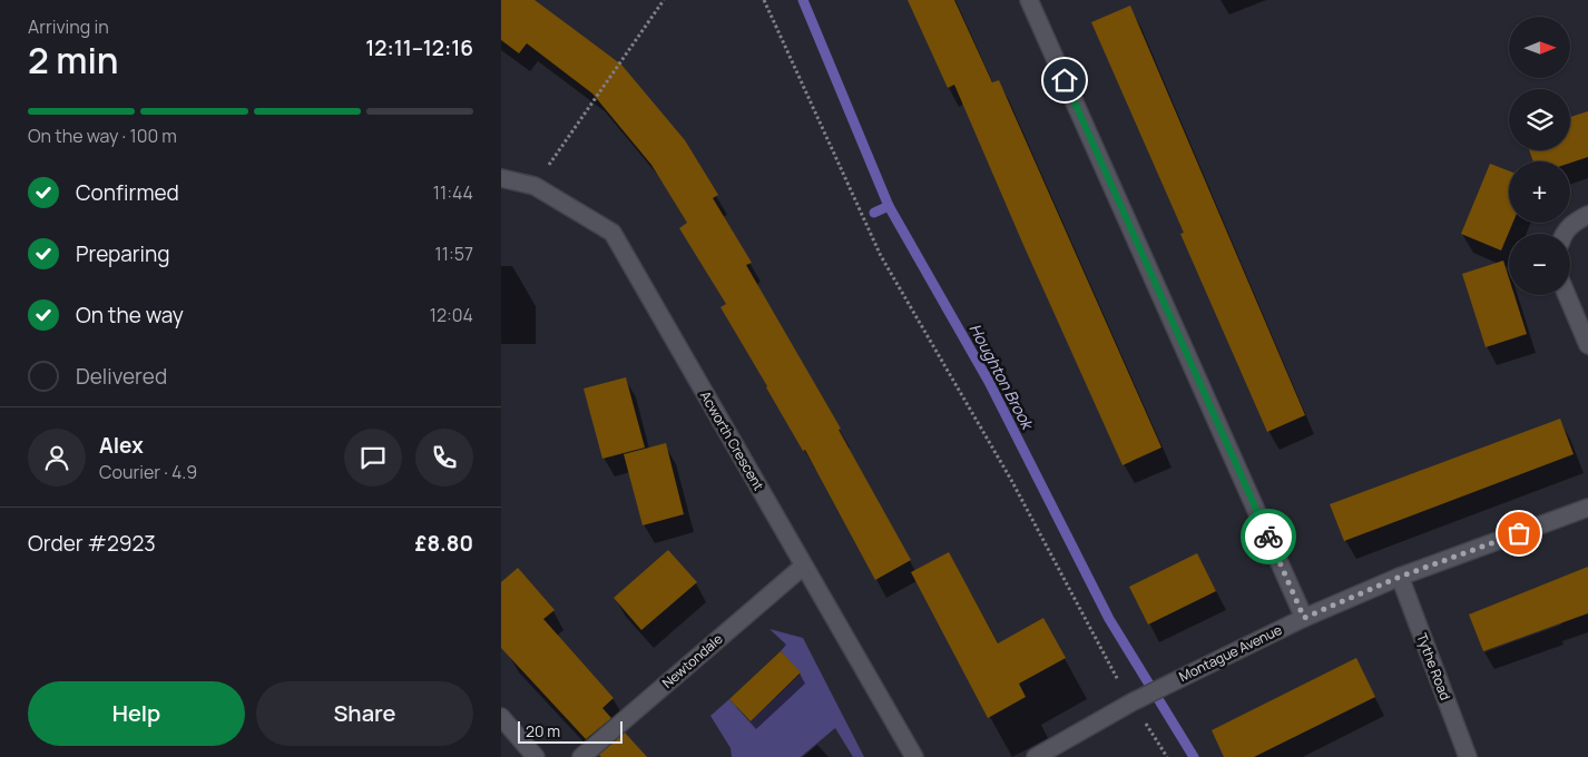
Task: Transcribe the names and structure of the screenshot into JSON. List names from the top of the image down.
{
  "streets": {
    "street": [
      "Acworth Crescent",
      "Montague Avenue",
      "Newtondale",
      "Tythe Road"
    ]
  },
  "crossings": [
    ["Acworth Crescent", "Newtondale"],
    ["Montague Avenue", "Tythe Road"]
  ],
  "water": ["Houghton Brook"],
  "scale_bar": "20 m",
  "north": "right",
  "page": {
    "heading": ["2 min", "Arriving in", "12:11–12:16"],
    "panel": [
      "Alex",
      "Courier · 4.9",
      "Order #2923",
      "£8.80"
    ],
    "map_buttons": ["+", "−"],
    "bar": "On the way · 100 m",
    "list": [
      ["Confirmed", "11:44"],
      ["Preparing", "11:57"],
      ["On the way", "12:04"],
      "Delivered"
    ],
    "buttons": ["Help", "Share"],
    "scale": "20 m"
  }
}
